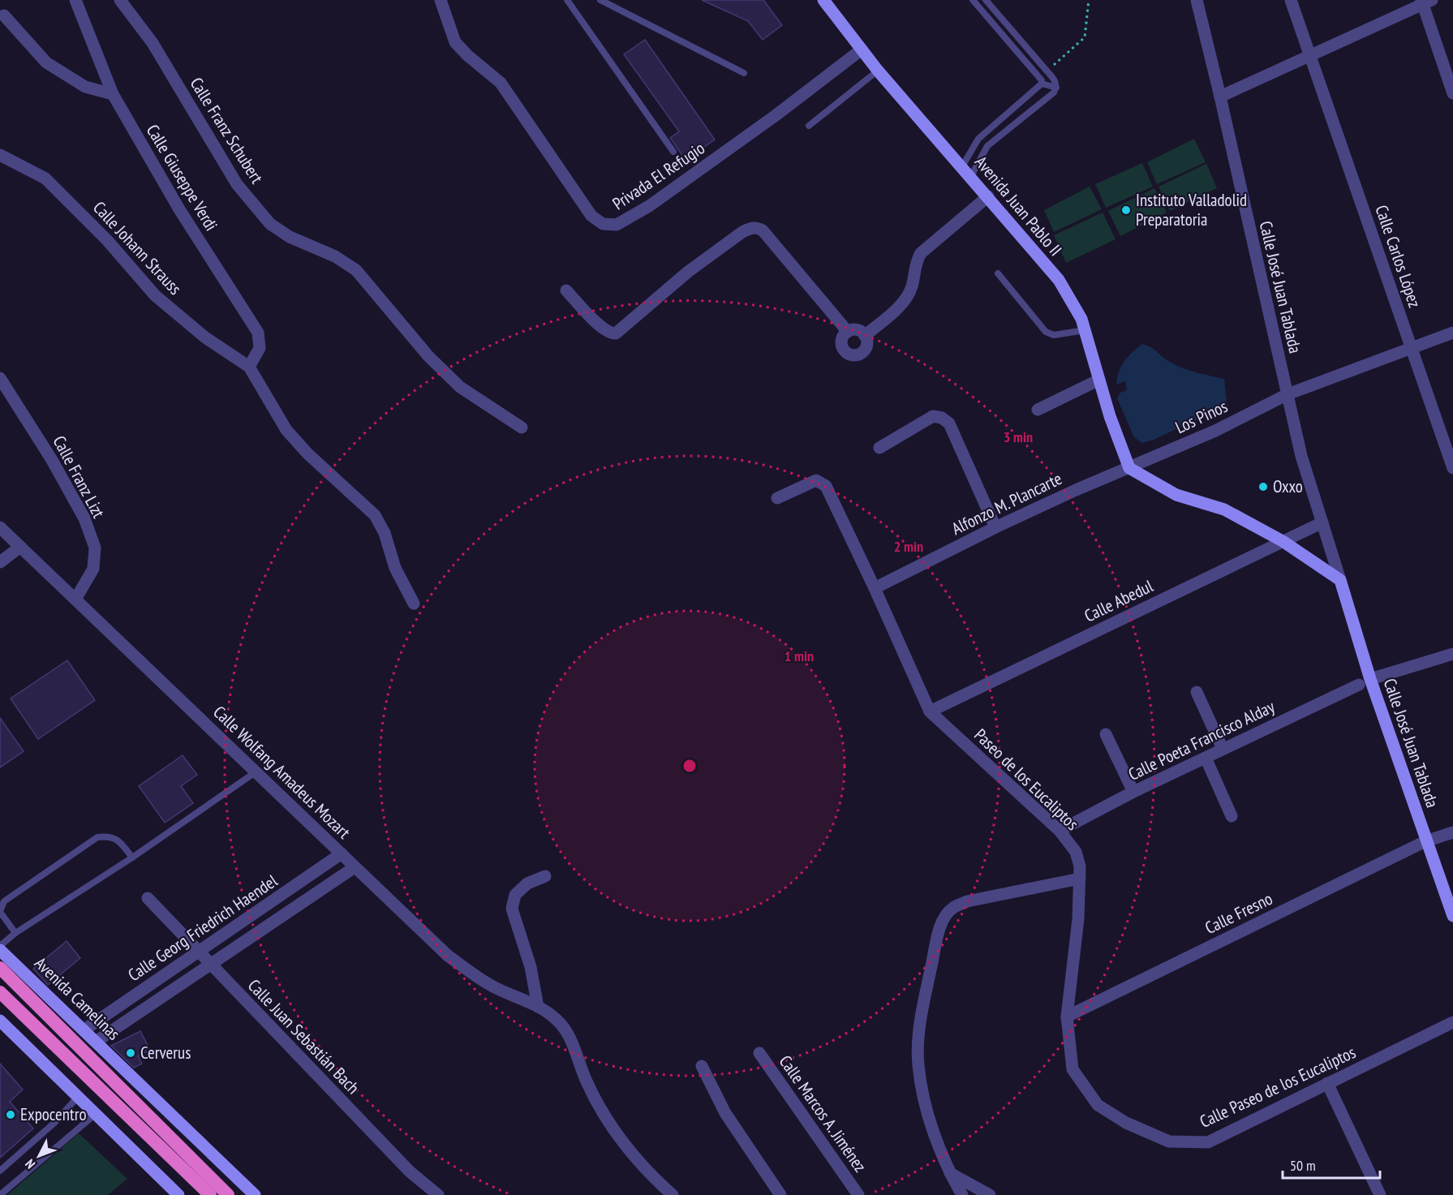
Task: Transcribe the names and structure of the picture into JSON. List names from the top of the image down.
{
  "streets": {
    "highway": ["Avenida Camelinas"],
    "main road": ["Avenida Juan Pablo II", "Calle José Juan Tablada"],
    "street": [
      "Calle Franz Schubert",
      "Privada El Refugio",
      "Calle Giuseppe Verdi",
      "Calle Johann Strauss",
      "Calle Carlos López",
      "Los Pinos",
      "Calle Franz Lizt",
      "Alfonzo M. Plancarte",
      "Calle Abedul",
      "Calle Poeta Francisco Alday",
      "Calle Wolfang Amadeus Mozart",
      "Paseo de los Eucaliptos",
      "Calle Fresno",
      "Calle Georg Friedrich Haendel",
      "Calle Juan Sebastián Bach",
      "Calle Paseo de los Eucaliptos",
      "Calle Marcos A. Jiménez"
    ]
  },
  "crossings": [
    ["Privada El Refugio", "Avenida Juan Pablo II"],
    ["Calle Giuseppe Verdi", "Calle Johann Strauss"],
    ["Avenida Juan Pablo II", "Los Pinos"],
    ["Avenida Juan Pablo II", "Alfonzo M. Plancarte"],
    ["Calle Carlos López", "Los Pinos"],
    ["Calle José Juan Tablada", "Los Pinos"],
    ["Calle José Juan Tablada", "Calle Abedul"],
    ["Calle José Juan Tablada", "Calle Fresno"],
    ["Los Pinos", "Alfonzo M. Plancarte"],
    ["Calle Franz Lizt", "Calle Wolfang Amadeus Mozart"],
    ["Alfonzo M. Plancarte", "Paseo de los Eucaliptos"],
    ["Calle Abedul", "Paseo de los Eucaliptos"],
    ["Calle Poeta Francisco Alday", "Paseo de los Eucaliptos"],
    ["Calle Wolfang Amadeus Mozart", "Calle Georg Friedrich Haendel"],
    ["Paseo de los Eucaliptos", "Calle Fresno"],
    ["Paseo de los Eucaliptos", "Calle Paseo de los Eucaliptos"],
    ["Calle Fresno", "Calle Paseo de los Eucaliptos"],
    ["Calle Georg Friedrich Haendel", "Avenida Camelinas"],
    ["Calle Georg Friedrich Haendel", "Calle Juan Sebastián Bach"]
  ],
  "places": [
    "Instituto Valladolid Preparatoria",
    "Oxxo",
    "Cerverus",
    "Expocentro"
  ],
  "scale_bar": "50 m",
  "north": "bottom left",
  "rings": ["3 min", "2 min", "1 min"]
}
